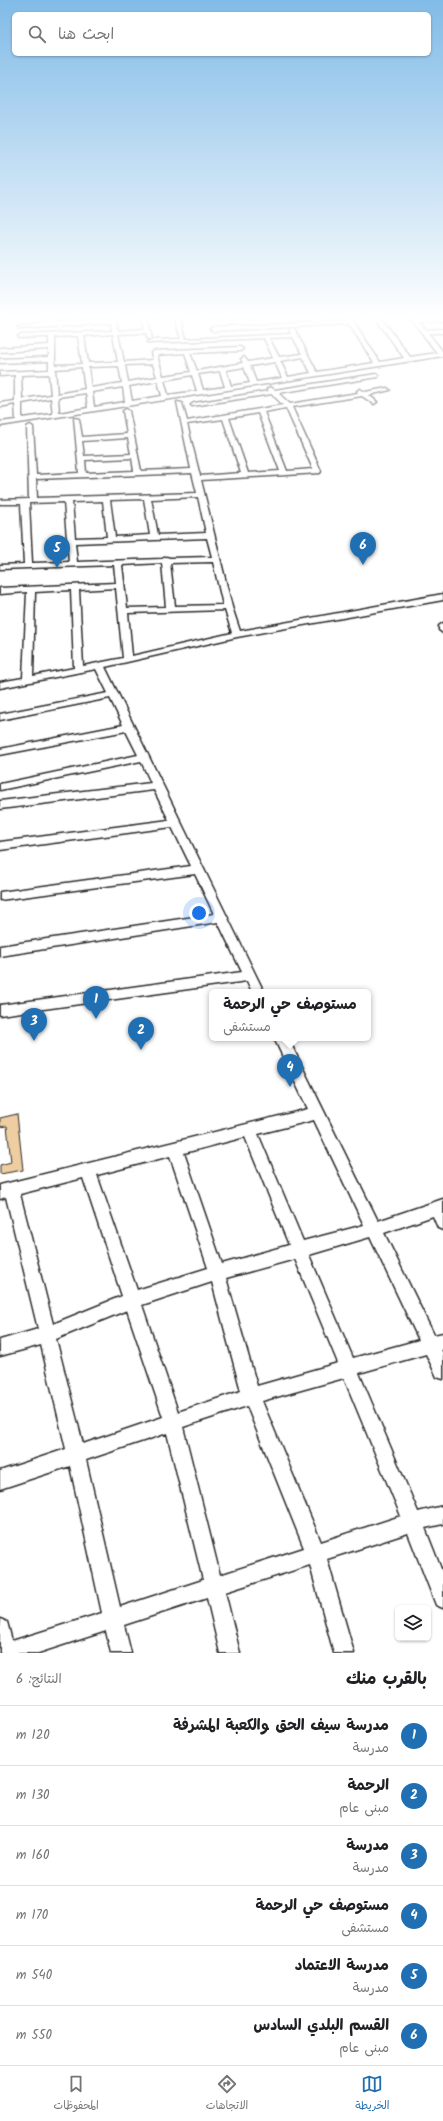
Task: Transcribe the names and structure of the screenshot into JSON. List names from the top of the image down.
{
  "page": {
    "search": "ابحث هنا",
    "pins": [
      "6",
      "5",
      "1",
      "3",
      "2",
      "4"
    ],
    "popup": ["مستوصف حي الرحمة", "مستشفى"],
    "heading": ["بالقرب منك", "النتائج: 6"],
    "list": [
      {
        "mark": "1",
        "name": "مدرسة سيف الحق والكعبة المشرفة",
        "note": "مدرسة",
        "value": "120 m"
      },
      {
        "mark": "2",
        "name": "الرحمة",
        "note": "مبنى عام",
        "value": "130 m"
      },
      {
        "mark": "3",
        "name": "مدرسة",
        "note": "مدرسة",
        "value": "160 m"
      },
      {
        "mark": "4",
        "name": "مستوصف حي الرحمة",
        "note": "مستشفى",
        "value": "170 m"
      },
      {
        "mark": "5",
        "name": "مدرسة الاعتماد",
        "note": "مدرسة",
        "value": "540 m"
      },
      {
        "mark": "6",
        "name": "القسم البلدي السادس",
        "note": "مبنى عام",
        "value": "550 m"
      }
    ],
    "nav": ["الخريطة", "الاتجاهات", "المحفوظات"]
  }
}
